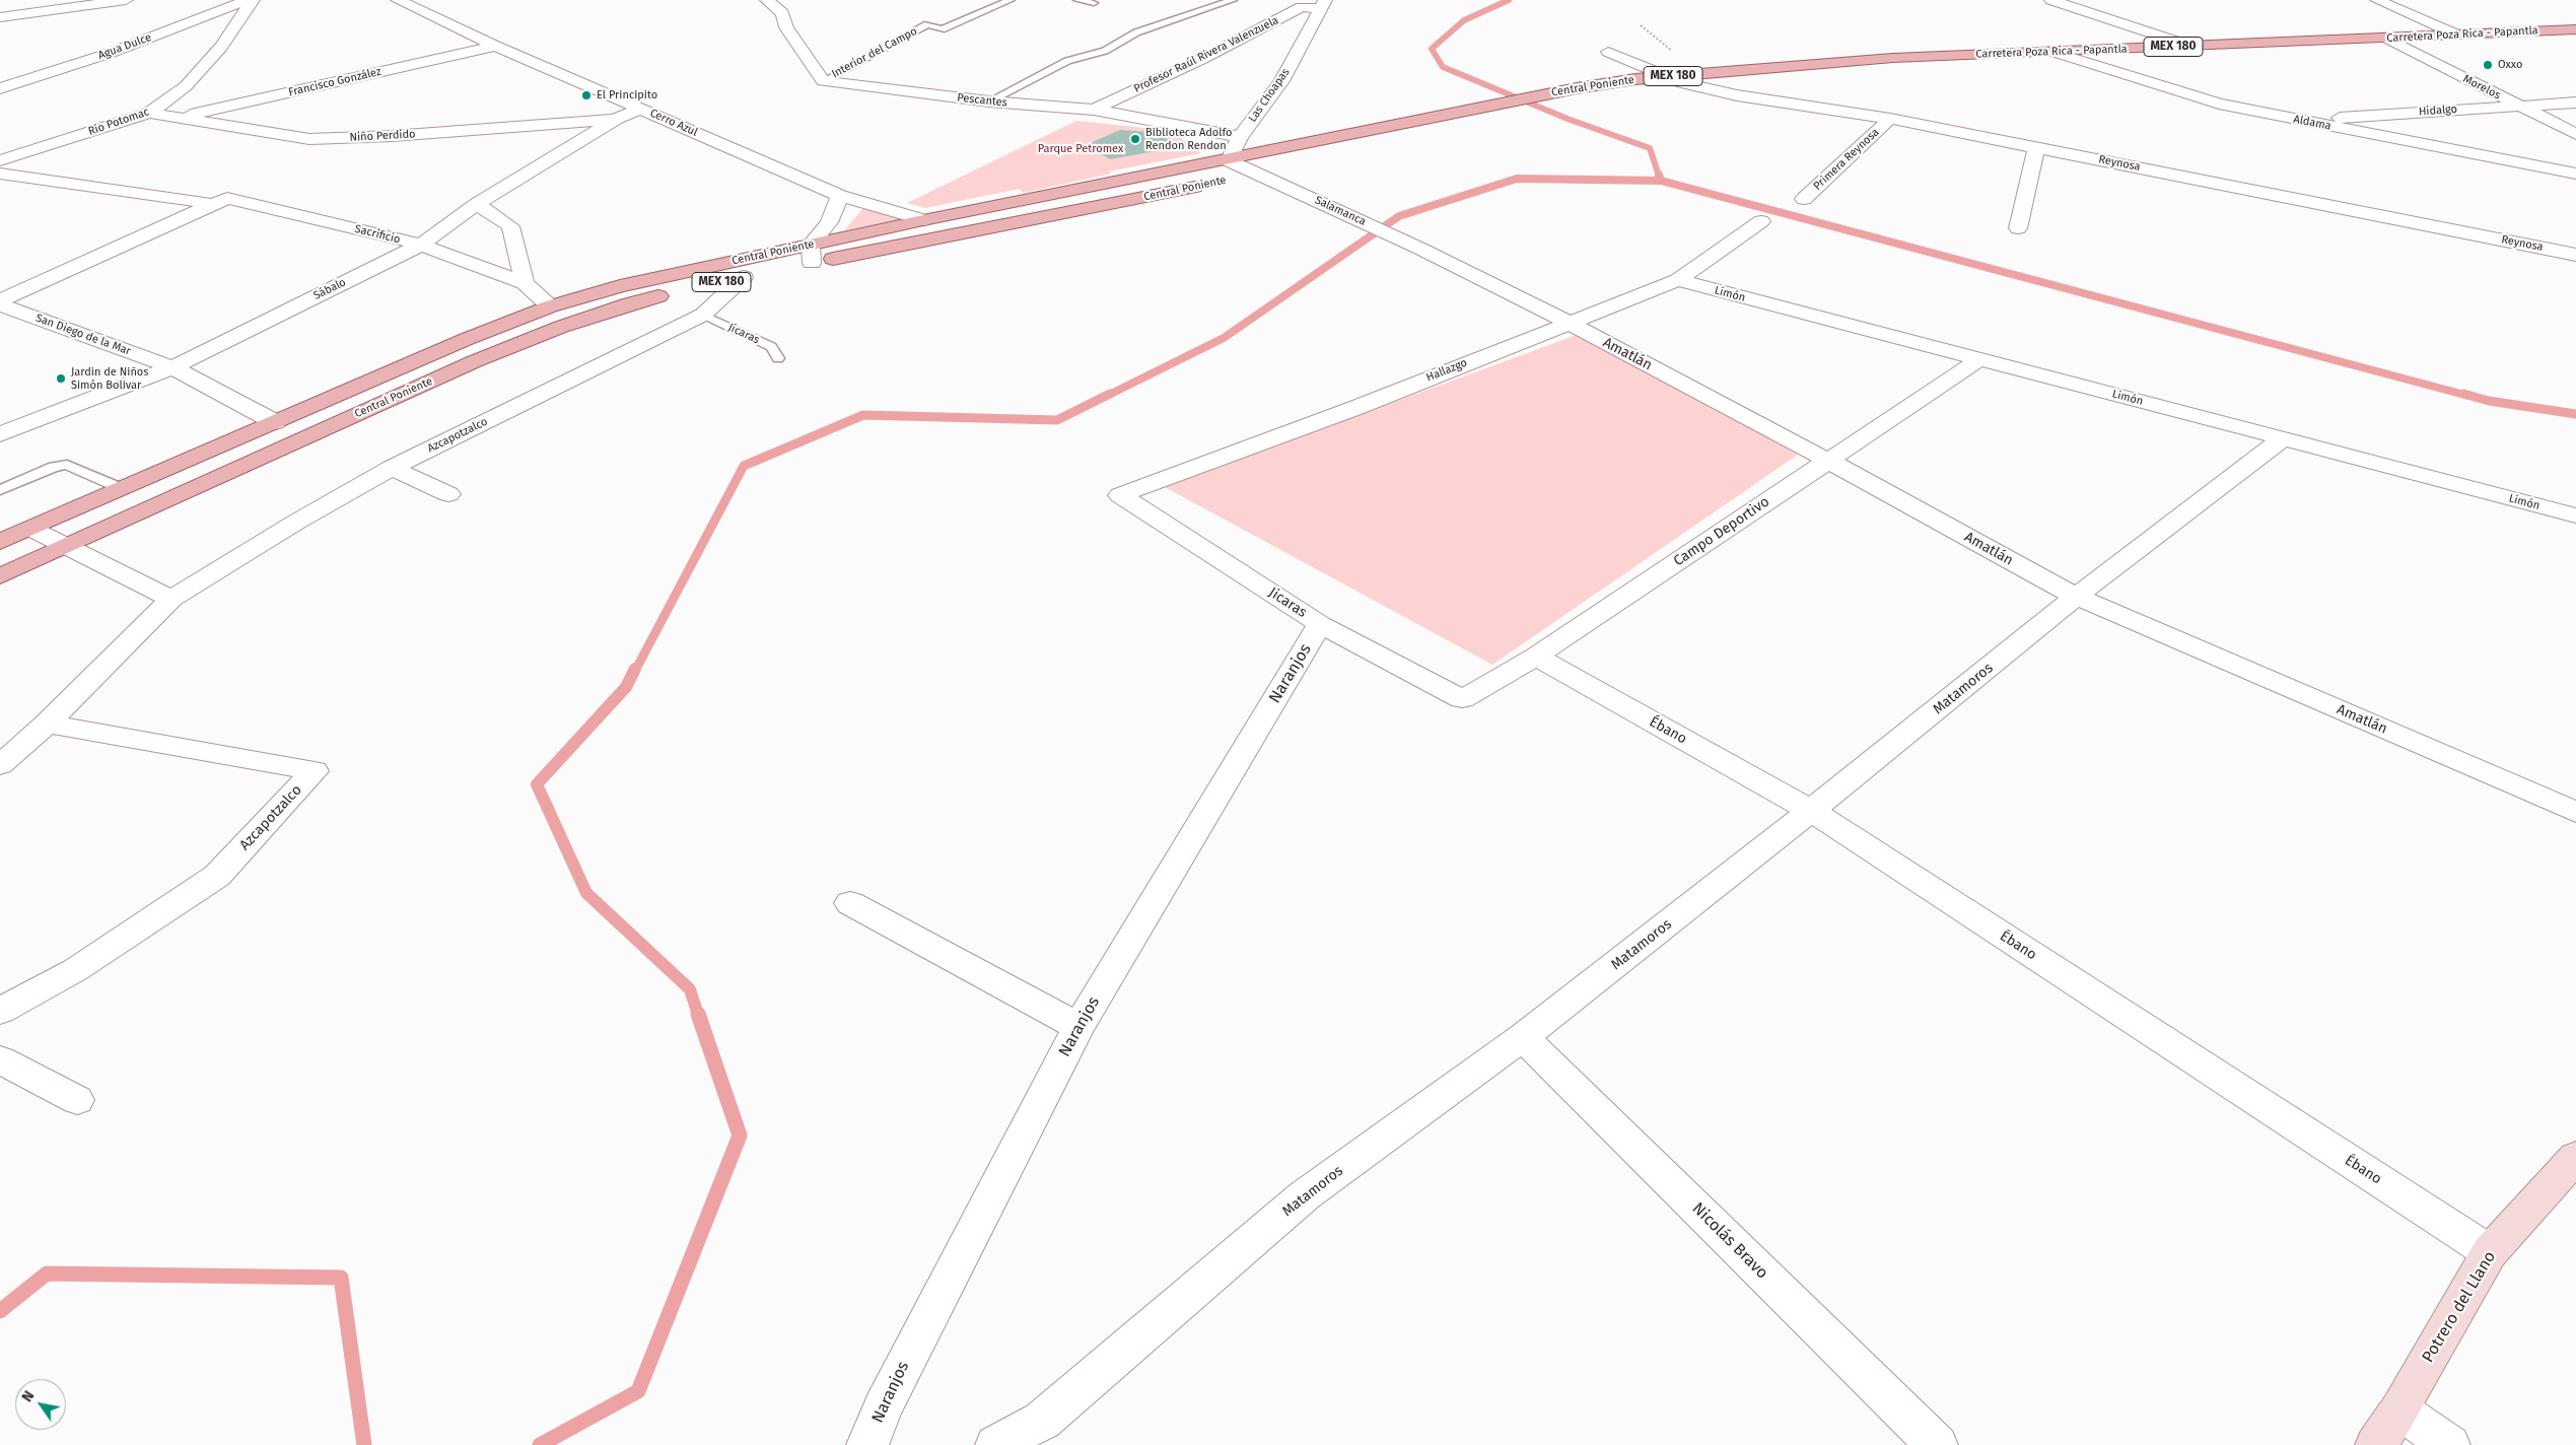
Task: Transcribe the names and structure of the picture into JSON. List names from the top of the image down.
{
  "streets": {
    "main road": ["Carretera Poza Rica - Papantla", "MEX 180", "Central Poniente"],
    "street": [
      "Agua Dulce",
      "Profesor Raúl Rivera Valenzuela",
      "Francisco González",
      "Morelos",
      "Las Choapas",
      "Pescantes",
      "Hidalgo",
      "Río Potomac",
      "Cerro Azul",
      "Aldama",
      "Niño Perdido",
      "Primera Reynosa",
      "Reynosa",
      "Salamanca",
      "Sacrificio",
      "Sábalo",
      "Limón",
      "San Diego de la Mar",
      "Amatlán",
      "Hallazgo",
      "Azcapotzalco",
      "Campo Deportivo",
      "Jicaras",
      "Naranjos",
      "Matamoros",
      "Ébano",
      "Nicolás Bravo",
      "Potrero del Llano"
    ],
    "lane": ["Interior del Campo", "Jícaras"]
  },
  "crossings": [
    ["Carretera Poza Rica - Papantla", "Central Poniente"],
    ["Carretera Poza Rica - Papantla", "Morelos"],
    ["Carretera Poza Rica - Papantla", "Aldama"],
    ["Interior del Campo", "Pescantes"],
    ["Profesor Raúl Rivera Valenzuela", "Las Choapas"],
    ["Profesor Raúl Rivera Valenzuela", "Pescantes"],
    ["Francisco González", "Cerro Azul"],
    ["Francisco González", "Niño Perdido"],
    ["Central Poniente", "Las Choapas"],
    ["Central Poniente", "Cerro Azul"],
    ["Central Poniente", "Reynosa"],
    ["Central Poniente", "Salamanca"],
    ["Central Poniente", "Sacrificio"],
    ["Central Poniente", "San Diego de la Mar"],
    ["Central Poniente", "Azcapotzalco"],
    ["Morelos", "Hidalgo"],
    ["Las Choapas", "Pescantes"],
    ["Hidalgo", "Aldama"],
    ["Río Potomac", "Niño Perdido"],
    ["Cerro Azul", "Sábalo"],
    ["Niño Perdido", "Sábalo"],
    ["Primera Reynosa", "Reynosa"],
    ["Salamanca", "Amatlán"],
    ["Sacrificio", "Sábalo"],
    ["Sacrificio", "San Diego de la Mar"],
    ["Sábalo", "San Diego de la Mar"],
    ["Limón", "Hallazgo"],
    ["Limón", "Campo Deportivo"],
    ["Limón", "Matamoros"],
    ["Jícaras", "Azcapotzalco"],
    ["Amatlán", "Hallazgo"],
    ["Amatlán", "Campo Deportivo"],
    ["Amatlán", "Matamoros"],
    ["Hallazgo", "Jicaras"],
    ["Campo Deportivo", "Jicaras"],
    ["Campo Deportivo", "Ébano"],
    ["Jicaras", "Naranjos"],
    ["Matamoros", "Ébano"],
    ["Matamoros", "Nicolás Bravo"],
    ["Ébano", "Potrero del Llano"]
  ],
  "parks": ["Parque Petromex"],
  "places": [
    "Oxxo",
    "El Principito",
    "Biblioteca Adolfo Rendon Rendon",
    "Jardin de Niños Simón Bolivar"
  ],
  "north": "top left"
}
